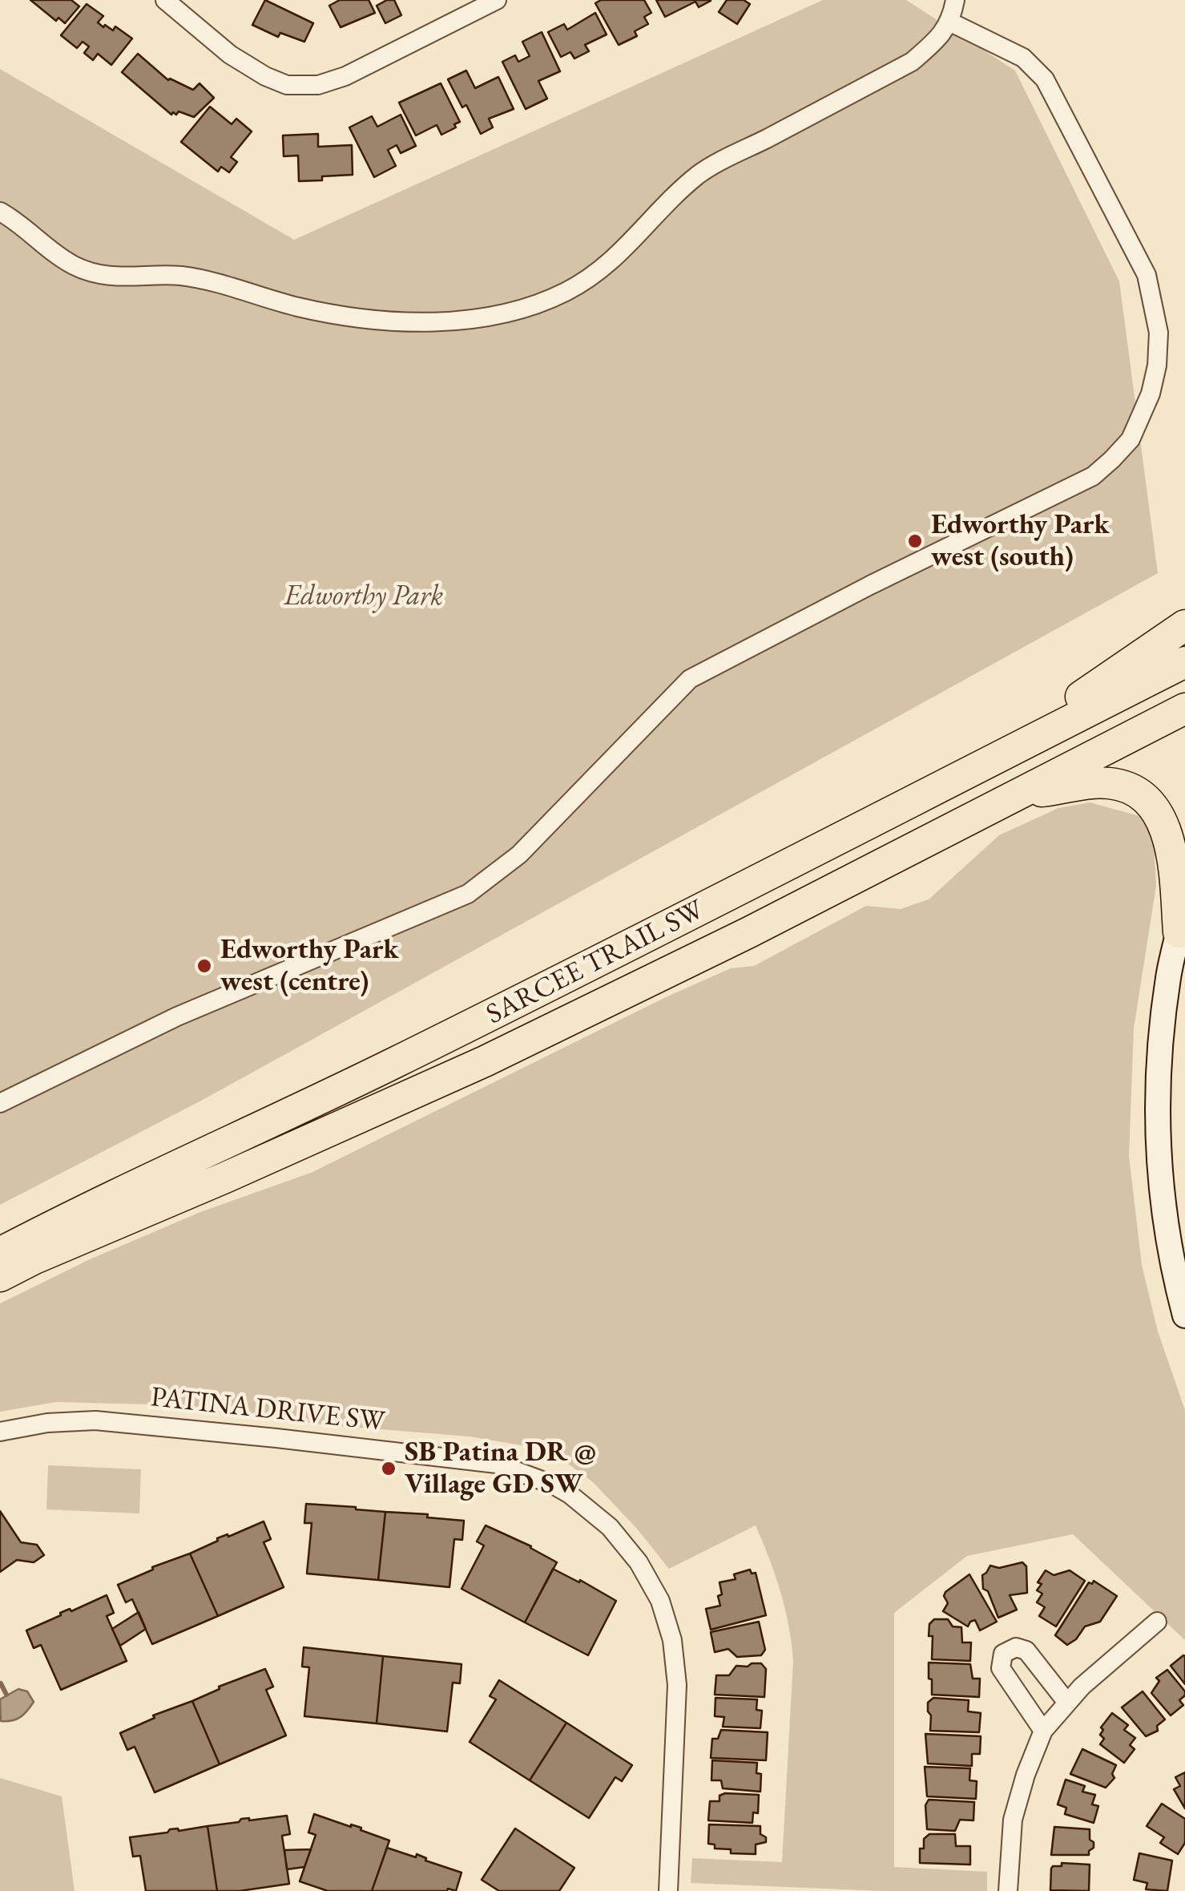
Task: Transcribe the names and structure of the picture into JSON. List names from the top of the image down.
{
  "streets": {
    "highway": ["SARCEE TRAIL SW"],
    "street": ["PATINA DRIVE SW"]
  },
  "parks": ["Edworthy Park"],
  "places": ["Edworthy Park west (south)", "Edworthy Park west (centre)", "SB Patina DR @ Village GD SW"]
}
